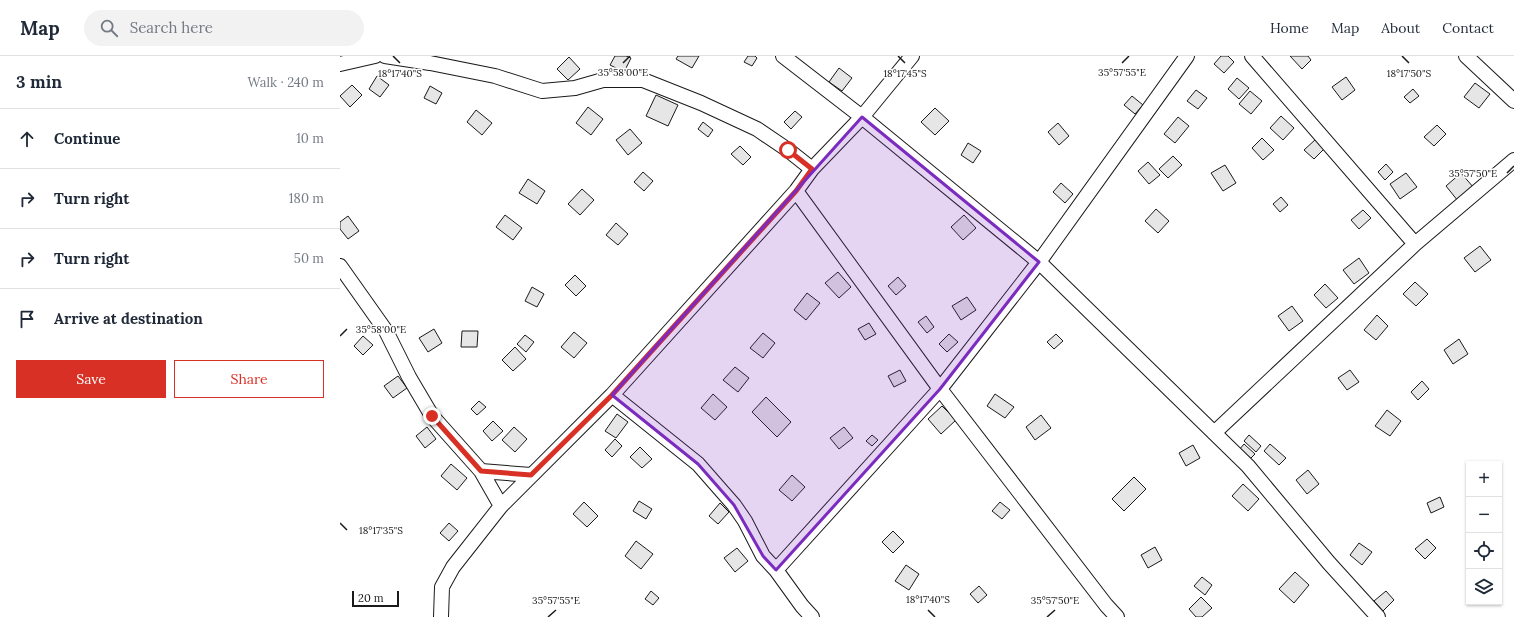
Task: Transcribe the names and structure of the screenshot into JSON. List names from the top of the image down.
{
  "scale_bar": "20 m",
  "page": {
    "header": "Map",
    "search": "Search here",
    "nav": [
      "Home",
      "Map",
      "About",
      "Contact"
    ],
    "heading": ["3 min", "Walk · 240 m"],
    "list": [
      ["Continue", "10 m"],
      ["Turn right", "180 m"],
      ["Turn right", "50 m"],
      "Arrive at destination"
    ],
    "buttons": ["Save", "Share"],
    "map_buttons": ["+", "−"],
    "scale": "20 m"
  },
  "coordinates": [
    "35°58'00\"E",
    "35°57'55\"E",
    "18°17'50\"S",
    "18°17'40\"S",
    "18°17'45\"S",
    "35°57'50\"E",
    "18°17'35\"S"
  ]
}
